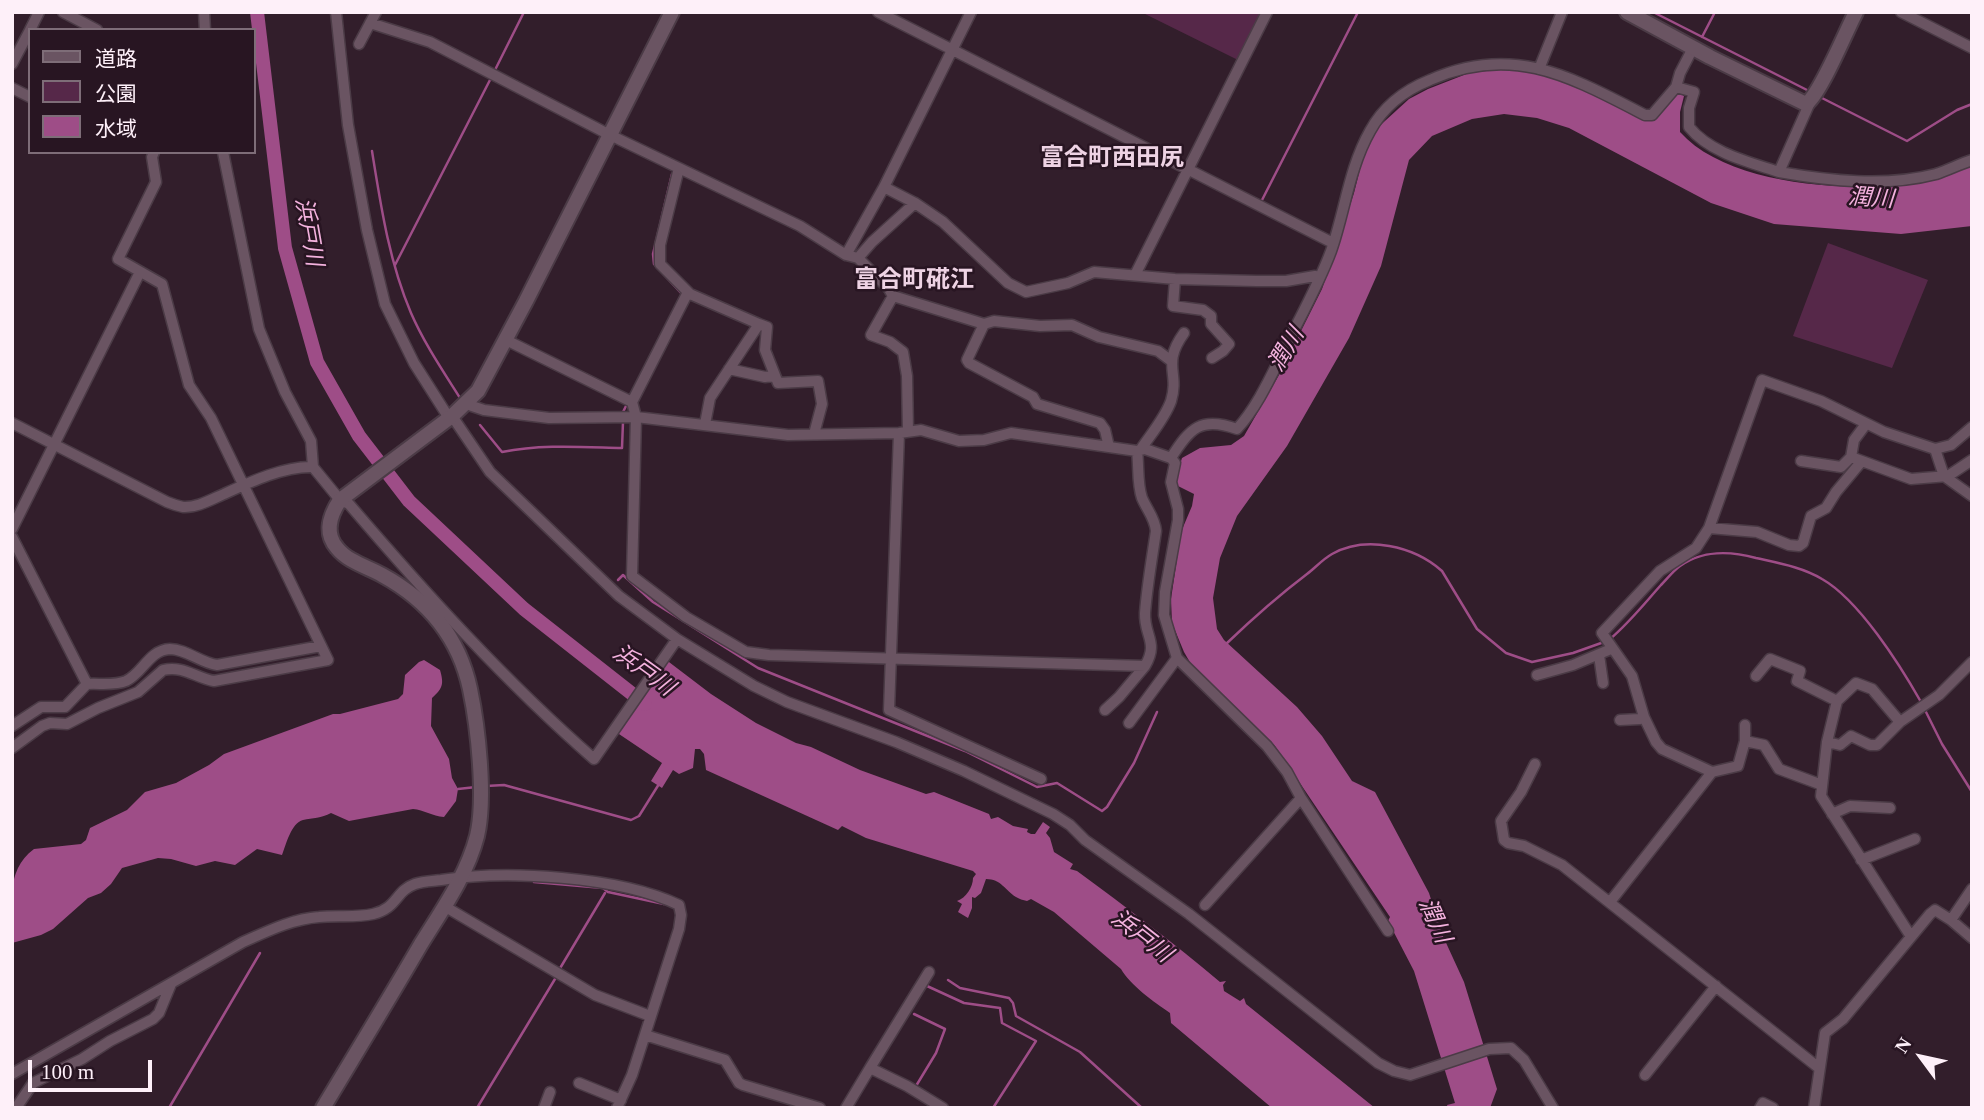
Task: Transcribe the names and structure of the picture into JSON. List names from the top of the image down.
{
  "districts": ["富合町西田尻", "富合町硴江"],
  "water": ["潤川", "浜戸川"],
  "legend": ["道路", "公園", "水域"],
  "scale_bar": "100 m",
  "north": "top left"
}
